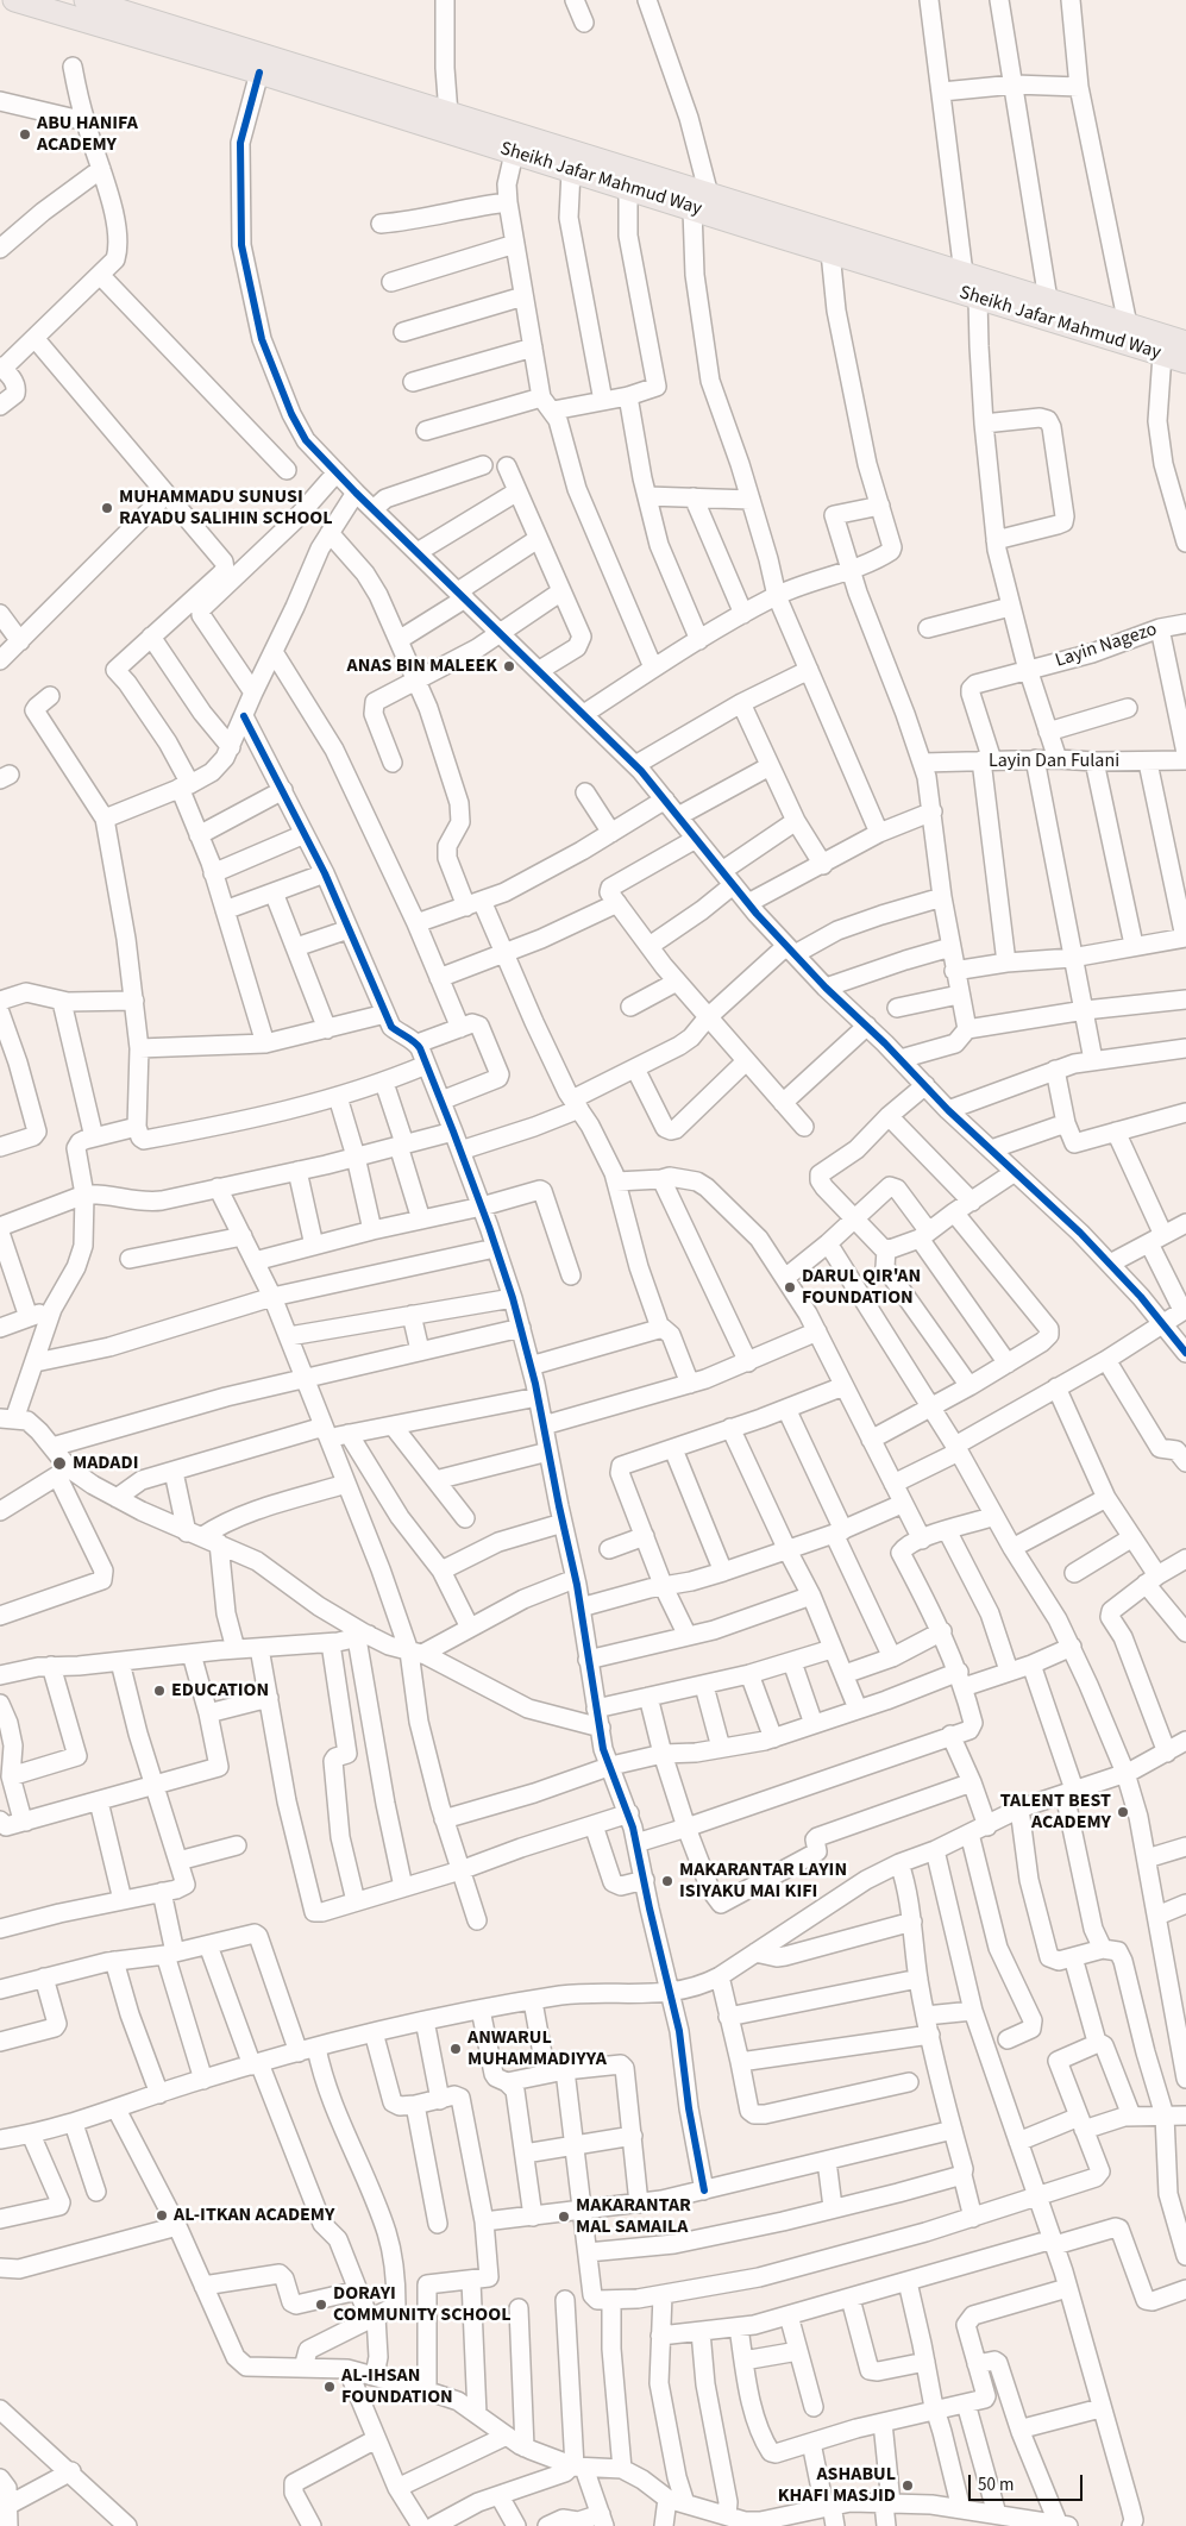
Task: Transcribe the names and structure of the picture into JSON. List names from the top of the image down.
{
  "streets": {
    "main road": ["Sheikh Jafar Mahmud Way"],
    "street": ["Layin Nagezo", "Layin Dan Fulani"]
  },
  "crossings": [
    ["Layin Nagezo", "Layin Dan Fulani"]
  ],
  "places": [
    "ABU HANIFA ACADEMY",
    "MUHAMMADU SUNUSI RAYADU SALIHIN SCHOOL",
    "ANAS BIN MALEEK",
    "DARUL QIR'AN FOUNDATION",
    "MADADI",
    "EDUCATION",
    "TALENT BEST ACADEMY",
    "MAKARANTAR LAYIN ISIYAKU MAI KIFI",
    "ANWARUL MUHAMMADIYYA",
    "AL-ITKAN ACADEMY",
    "MAKARANTAR MAL SAMAILA",
    "DORAYI COMMUNITY SCHOOL",
    "AL-IHSAN FOUNDATION",
    "ASHABUL KHAFI MASJID"
  ],
  "scale_bar": "50 m"
}
